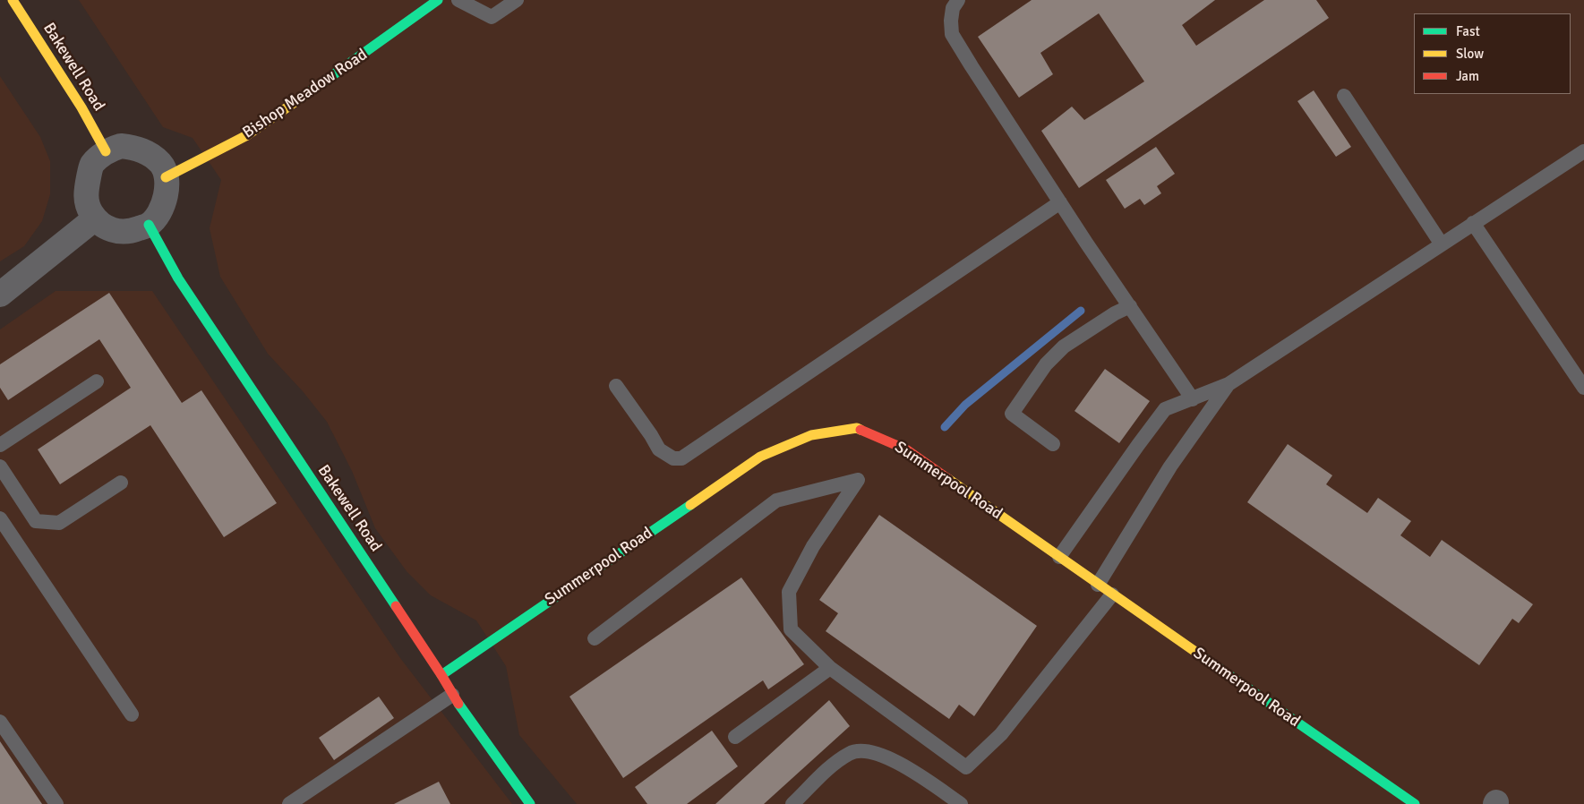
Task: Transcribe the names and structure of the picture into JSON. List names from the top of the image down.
{
  "streets": {
    "street": ["Bakewell Road", "Bishop Meadow Road", "Summerpool Road"]
  },
  "crossings": [
    ["Bakewell Road", "Bishop Meadow Road"],
    ["Bakewell Road", "Summerpool Road"]
  ],
  "legend": ["Fast", "Slow", "Jam"]
}
